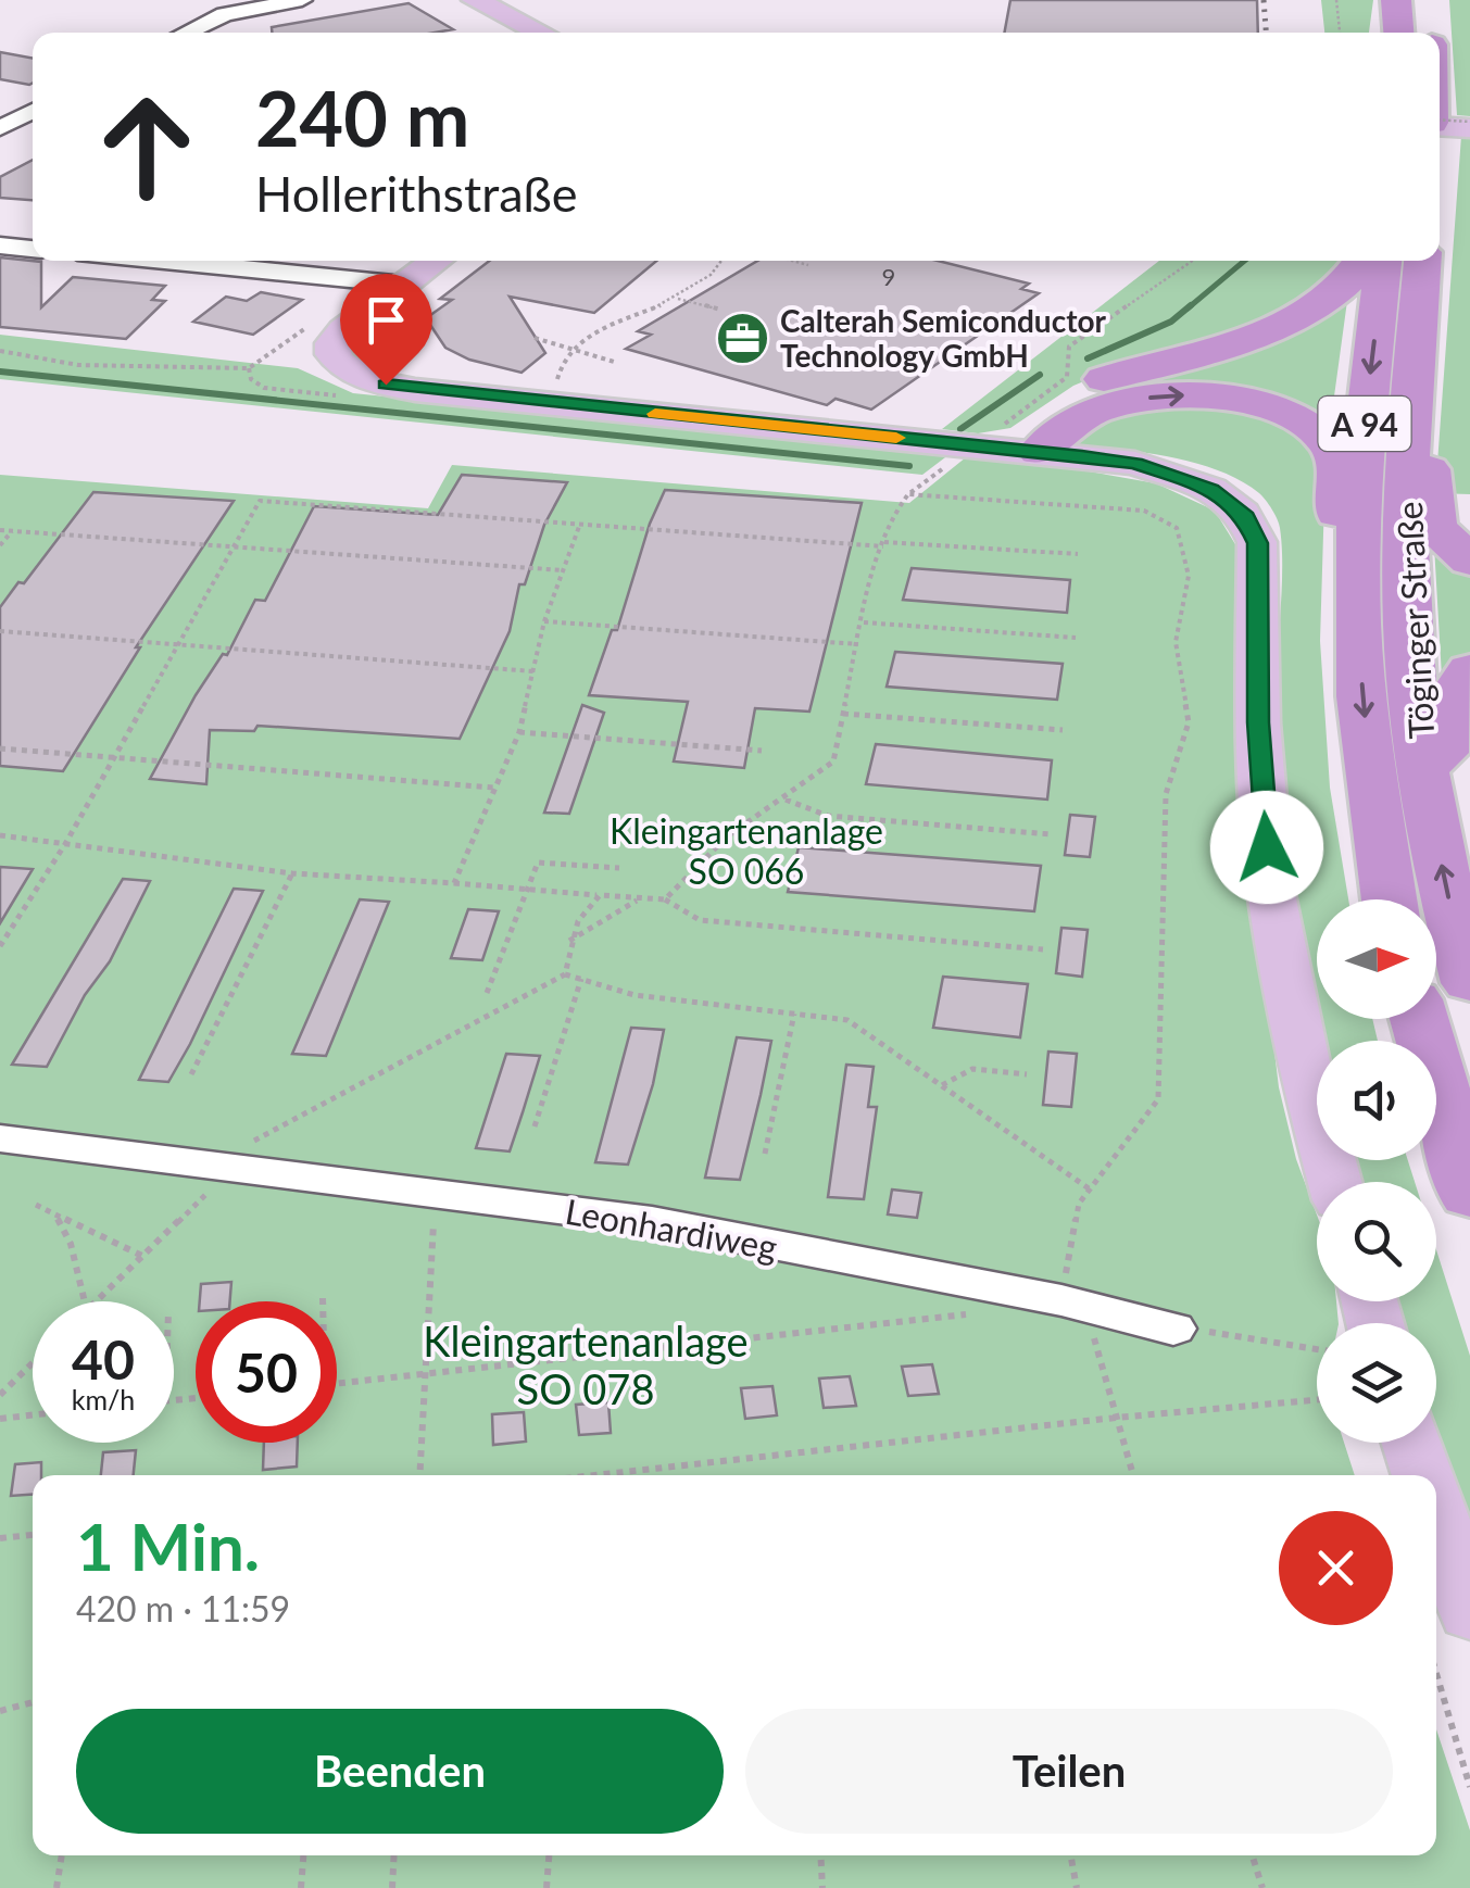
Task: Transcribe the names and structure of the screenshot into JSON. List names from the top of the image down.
{
  "streets": {
    "highway": ["A 94", "Töginger Straße"],
    "street": ["Leonhardiweg"]
  },
  "parks": ["Kleingartenanlage SO 066", "Kleingartenanlage SO 078"],
  "places": {
    "office": ["Calterah Semiconductor Technology GmbH"]
  },
  "house_numbers": ["9"],
  "north": "right",
  "page": {
    "turn": ["240 m", "Hollerithstraße"],
    "speed": "40 km/h",
    "limit": "50",
    "heading": ["1 Min.", "420 m · 11:59"],
    "buttons": ["Beenden", "Teilen"]
  }
}
